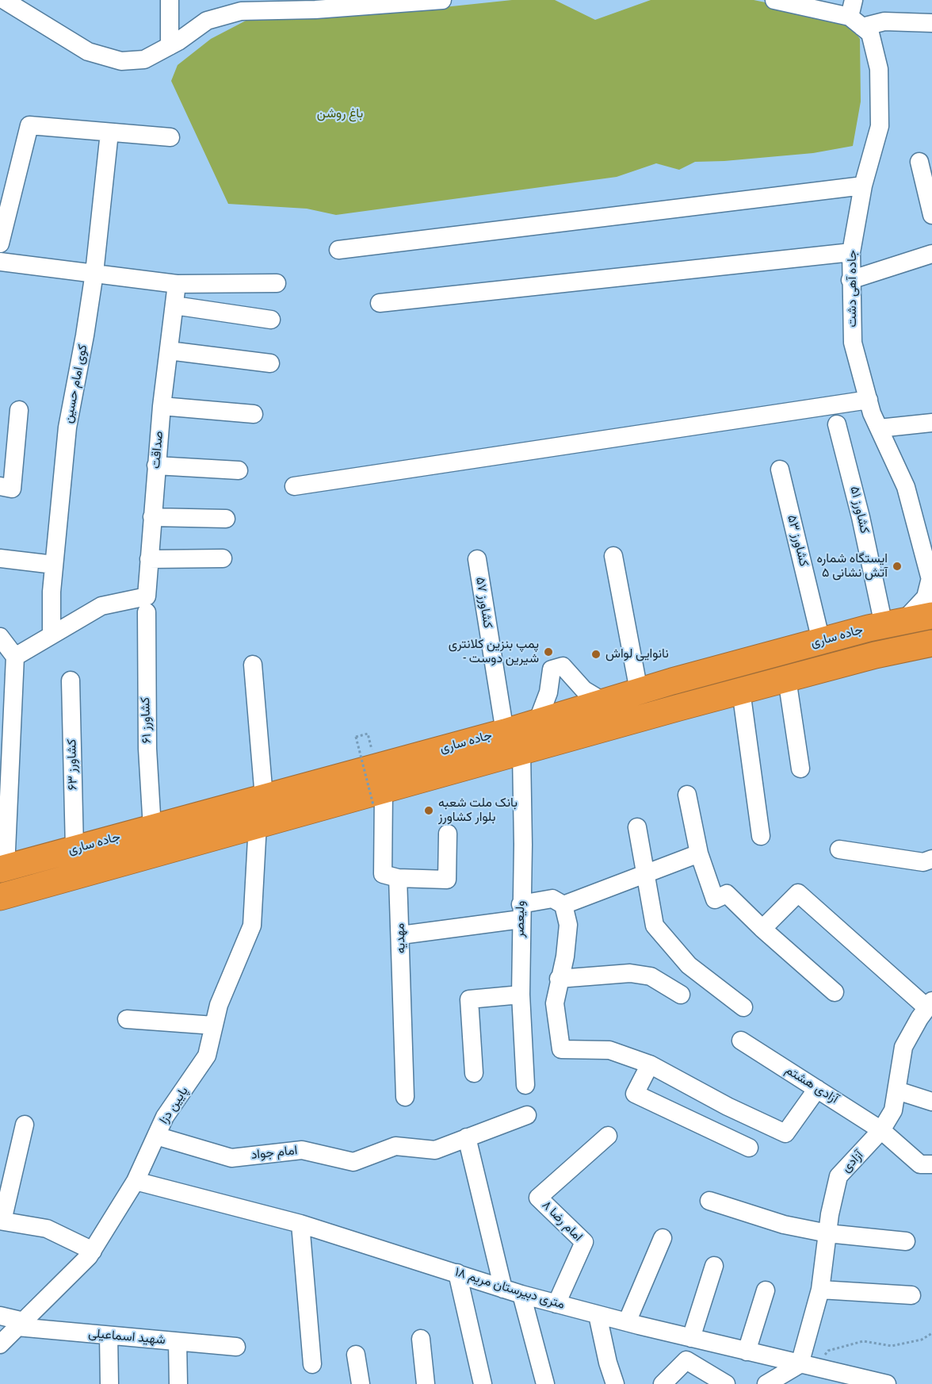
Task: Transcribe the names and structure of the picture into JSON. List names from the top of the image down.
{
  "streets": {
    "highway": ["جاده ساری"],
    "street": [
      "جاده آهی دشت",
      "کوی امام حسین",
      "صداقت",
      "کشاورز ۵۱",
      "کشاورز ۵۳",
      "کشاورز ۵۷",
      "کشاورز ۶۱",
      "کشاورز ۶۳",
      "ولیعصر",
      "مهدیه",
      "آزادی هشتم",
      "پایین دزا",
      "امام جواد",
      "آزادی",
      "امام رضا ۸",
      "۱۸ متری دبیرستان مریم",
      "شهید اسماعیلی"
    ]
  },
  "crossings": [
    ["کوی امام حسین", "صداقت"],
    ["کشاورز ۵۱", "جاده ساری"],
    ["کشاورز ۵۳", "جاده ساری"],
    ["کشاورز ۵۷", "جاده ساری"],
    ["جاده ساری", "کشاورز ۶۱"],
    ["جاده ساری", "کشاورز ۶۳"],
    ["جاده ساری", "ولیعصر"],
    ["جاده ساری", "پایین دزا"],
    ["آزادی هشتم", "آزادی"],
    ["پایین دزا", "امام جواد"],
    ["پایین دزا", "۱۸ متری دبیرستان مریم"],
    ["پایین دزا", "شهید اسماعیلی"],
    ["آزادی", "۱۸ متری دبیرستان مریم"],
    ["امام رضا ۸", "۱۸ متری دبیرستان مریم"]
  ],
  "parks": ["باغ روشن"],
  "places": [
    "ایستگاه شماره ۵ آتش نشانی",
    "پمپ بنزین کلانتری - شیرین دوست",
    "نانوایی لواش",
    "بانک ملت شعبه بلوار کشاورز"
  ]
}
